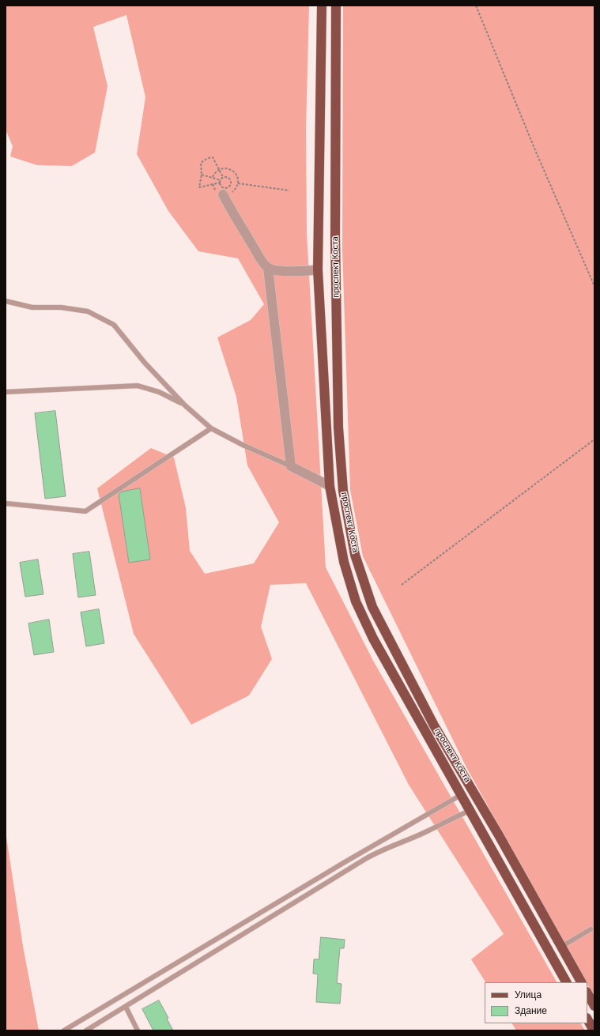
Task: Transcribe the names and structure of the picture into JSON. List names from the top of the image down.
{
  "streets": {
    "main road": ["проспект Коста"]
  },
  "legend": ["Улица", "Здание"]
}
